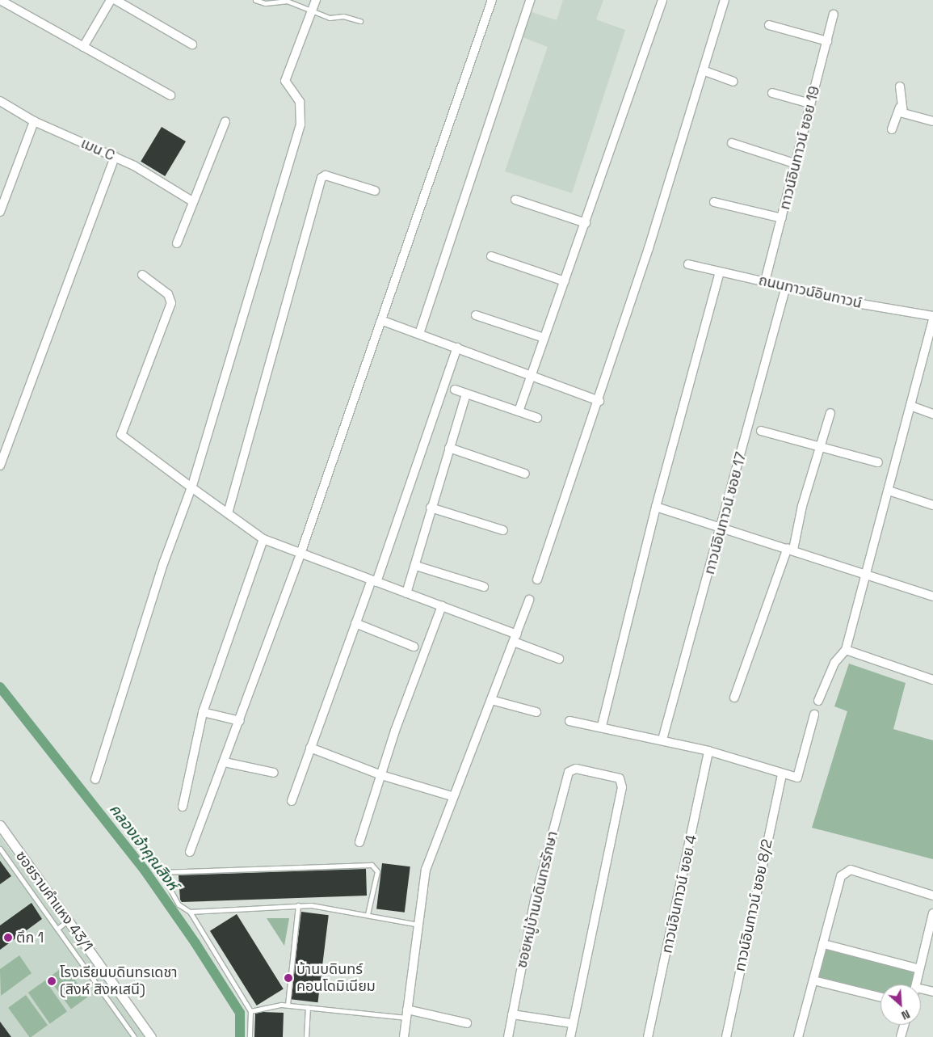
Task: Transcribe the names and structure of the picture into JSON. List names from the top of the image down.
{
  "streets": {
    "street": [
      "ทาวน์อินทาวน์ ซอย 19",
      "เมน C",
      "ถนนทาวน์อินทาวน์",
      "ทาวน์อินทาวน์ ซอย 17",
      "ทาวน์อินทาวน์ ซอย 4",
      "ซอยหมู่บ้านบดินทรรักษา",
      "ซอยรามคำแหง 43/1",
      "ทาวน์อินทาวน์ ซอย 8/2"
    ]
  },
  "crossings": [
    ["ทาวน์อินทาวน์ ซอย 19", "ถนนทาวน์อินทาวน์"],
    ["ถนนทาวน์อินทาวน์", "ทาวน์อินทาวน์ ซอย 17"]
  ],
  "water": ["คลองเจ้าคุณสิงห์"],
  "places": ["ตึก 1", "บ้านบดินทร์ คอนโดมิเนียม", "โรงเรียนบดินทรเดชา (สิงห์ สิงหเสนี)"],
  "north": "bottom right"
}
